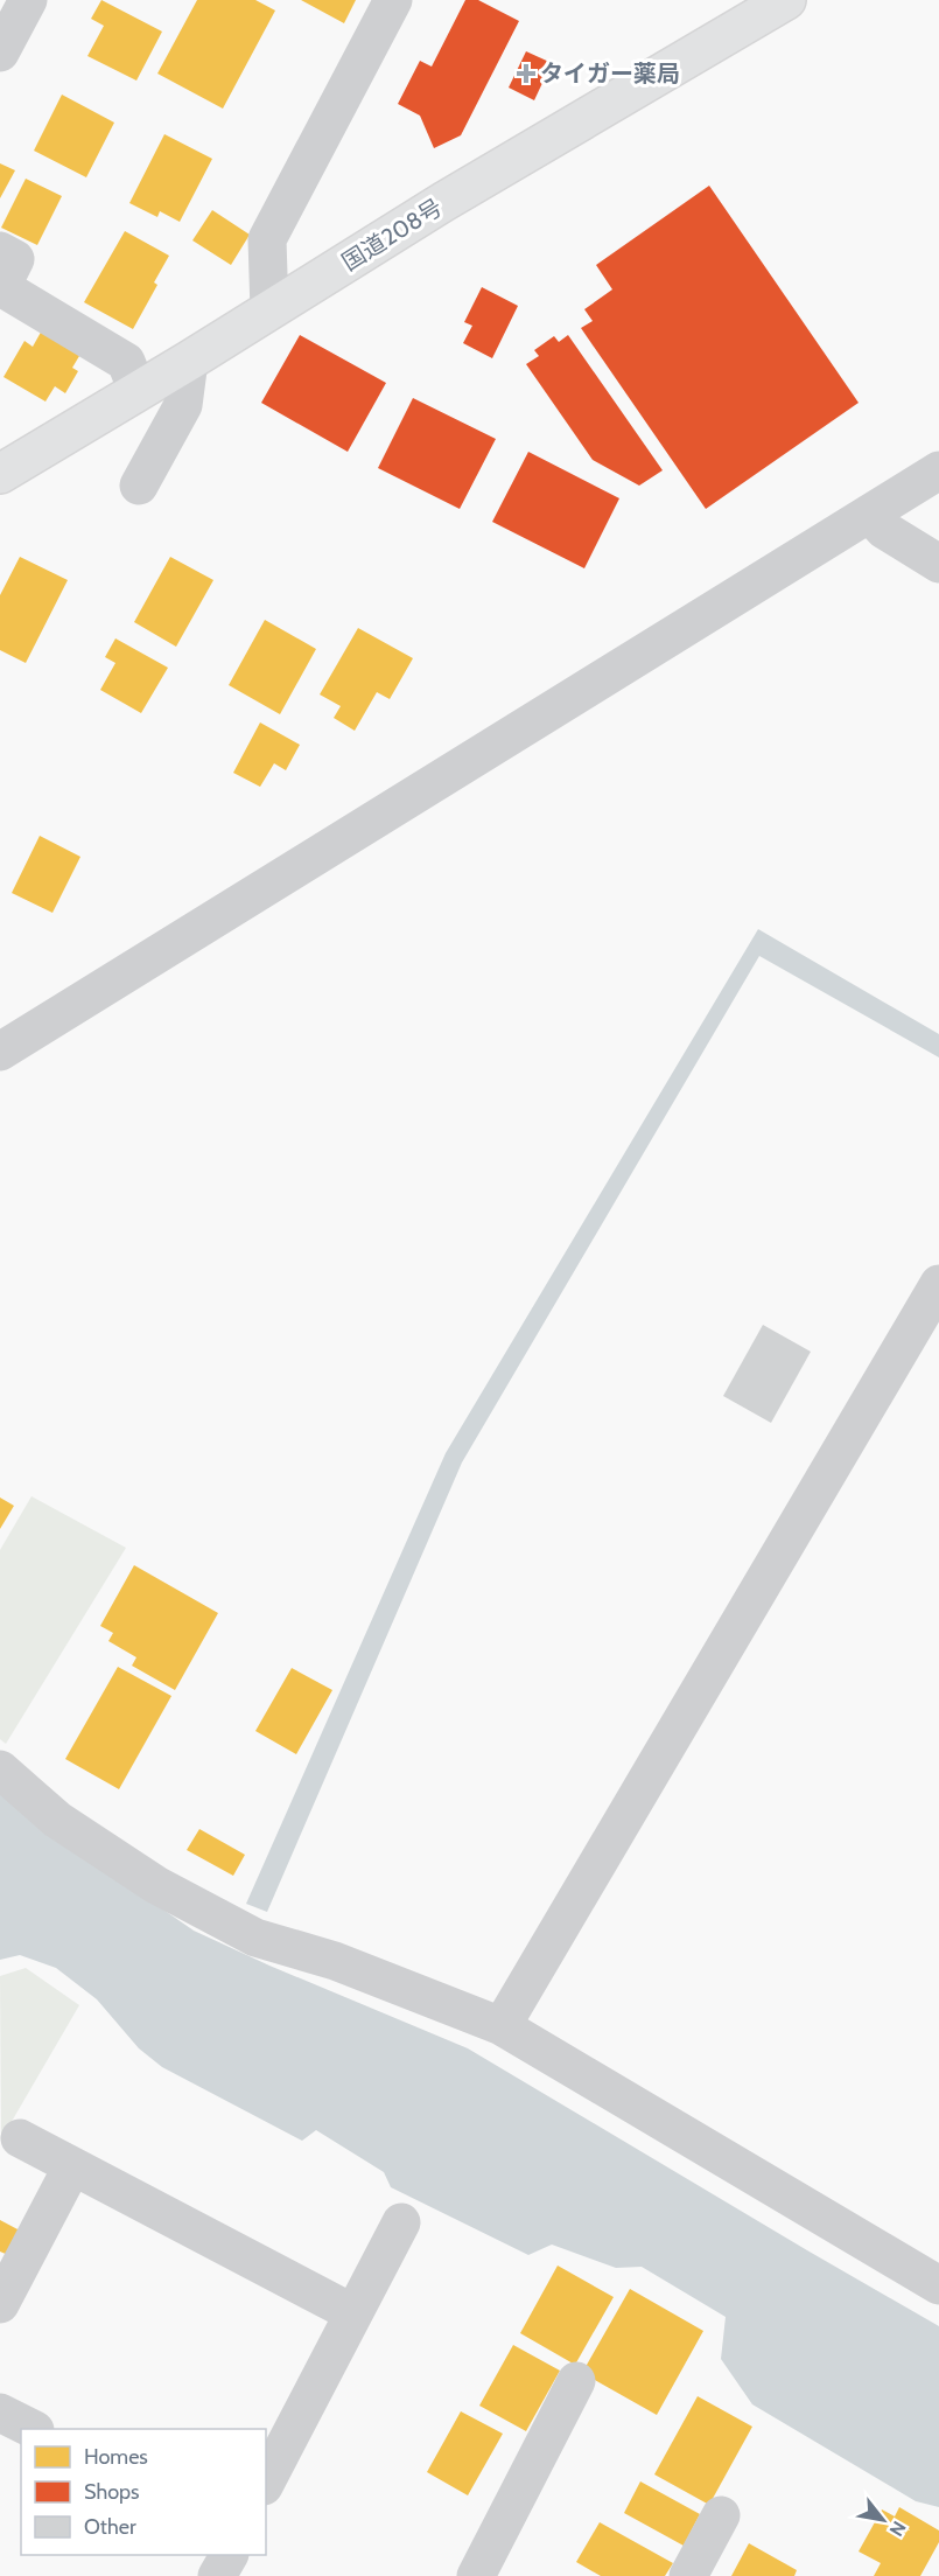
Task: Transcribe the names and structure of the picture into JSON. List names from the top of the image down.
{
  "streets": {
    "highway": ["国道208号"]
  },
  "places": {
    "health": ["タイガー薬局"]
  },
  "legend": ["Homes", "Shops", "Other"],
  "north": "bottom right"
}
